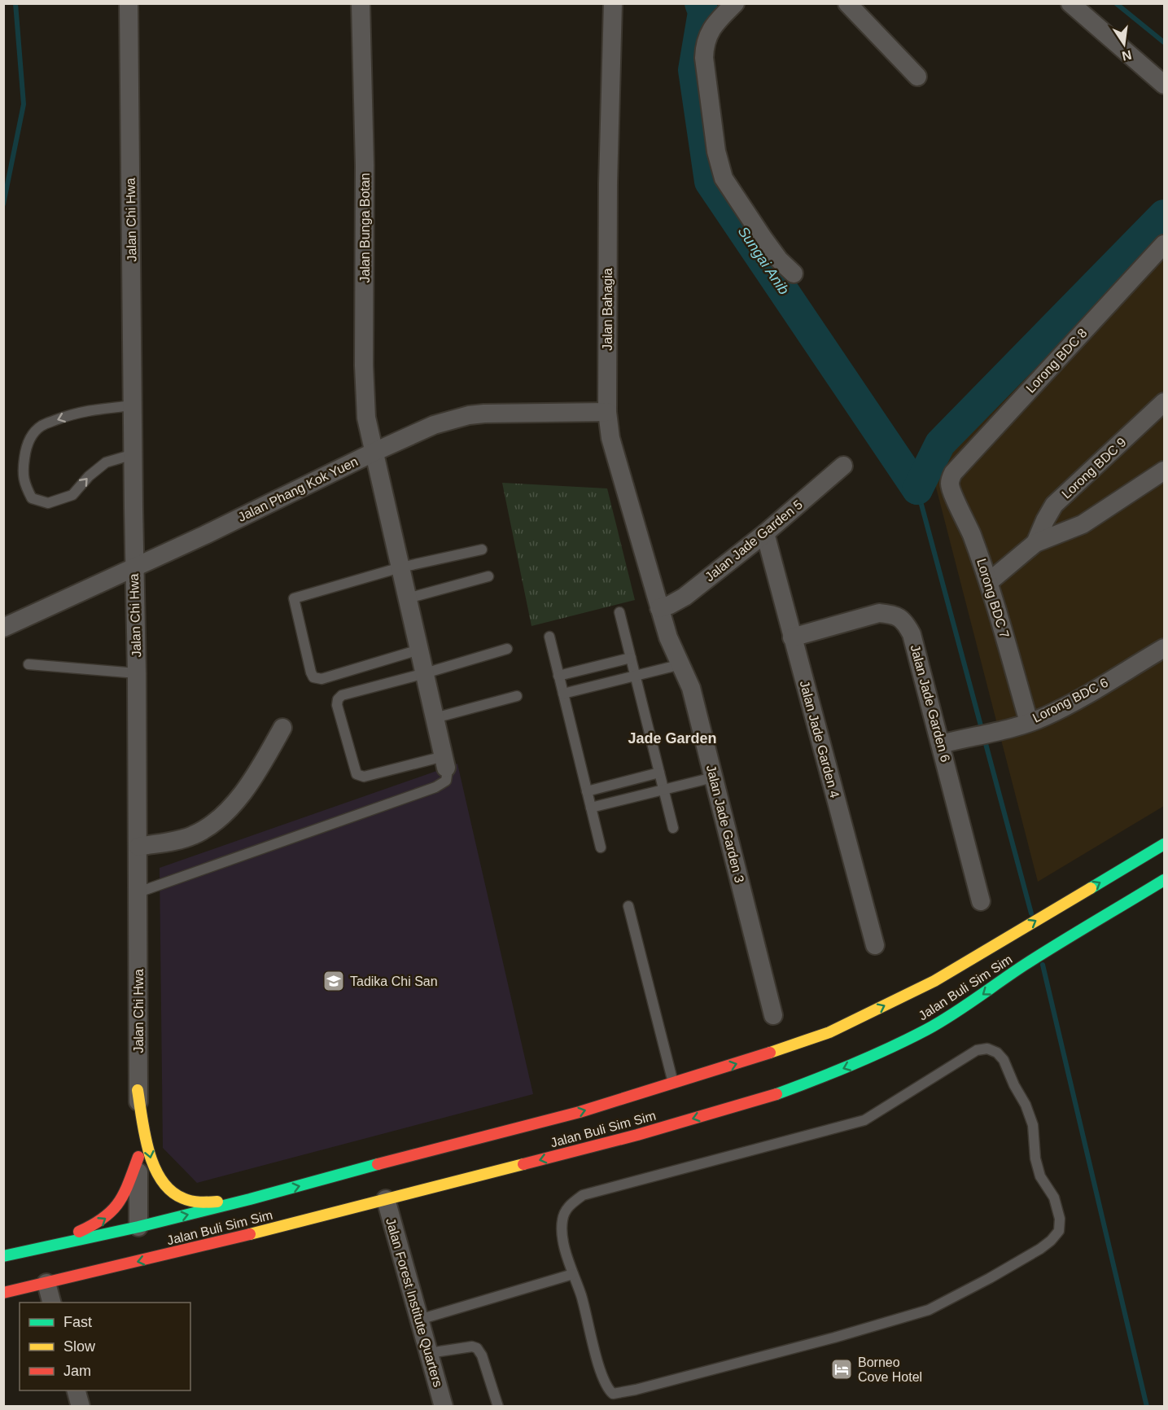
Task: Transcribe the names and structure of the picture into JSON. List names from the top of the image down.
{
  "streets": {
    "main road": ["Jalan Buli Sim Sim"],
    "street": [
      "Jalan Chi Hwa",
      "Jalan Bunga Botan",
      "Jalan Bahagia",
      "Lorong BDC 8",
      "Lorong BDC 9",
      "Jalan Phang Kok Yuen",
      "Jalan Jade Garden 5",
      "Lorong BDC 7",
      "Lorong BDC 6",
      "Jalan Jade Garden 6",
      "Jalan Jade Garden 4",
      "Jalan Jade Garden 3",
      "Jalan Forest Institute Quarters"
    ]
  },
  "crossings": [
    ["Jalan Chi Hwa", "Jalan Phang Kok Yuen"],
    ["Jalan Chi Hwa", "Jalan Buli Sim Sim"],
    ["Jalan Bunga Botan", "Jalan Phang Kok Yuen"],
    ["Jalan Bahagia", "Jalan Phang Kok Yuen"],
    ["Jalan Bahagia", "Jalan Jade Garden 5"],
    ["Jalan Bahagia", "Jalan Jade Garden 3"],
    ["Lorong BDC 8", "Lorong BDC 7"],
    ["Jalan Jade Garden 5", "Jalan Jade Garden 4"],
    ["Jalan Jade Garden 5", "Jalan Jade Garden 3"],
    ["Lorong BDC 7", "Lorong BDC 6"],
    ["Lorong BDC 6", "Jalan Jade Garden 6"],
    ["Jalan Jade Garden 6", "Jalan Jade Garden 4"],
    ["Jalan Buli Sim Sim", "Jalan Forest Institute Quarters"]
  ],
  "districts": ["Jade Garden"],
  "water": ["Sungai Anib"],
  "places": {
    "school or university": ["Tadika Chi San"],
    "hotel": ["Borneo Cove Hotel"]
  },
  "legend": ["Fast", "Slow", "Jam"],
  "north": "bottom"
}
